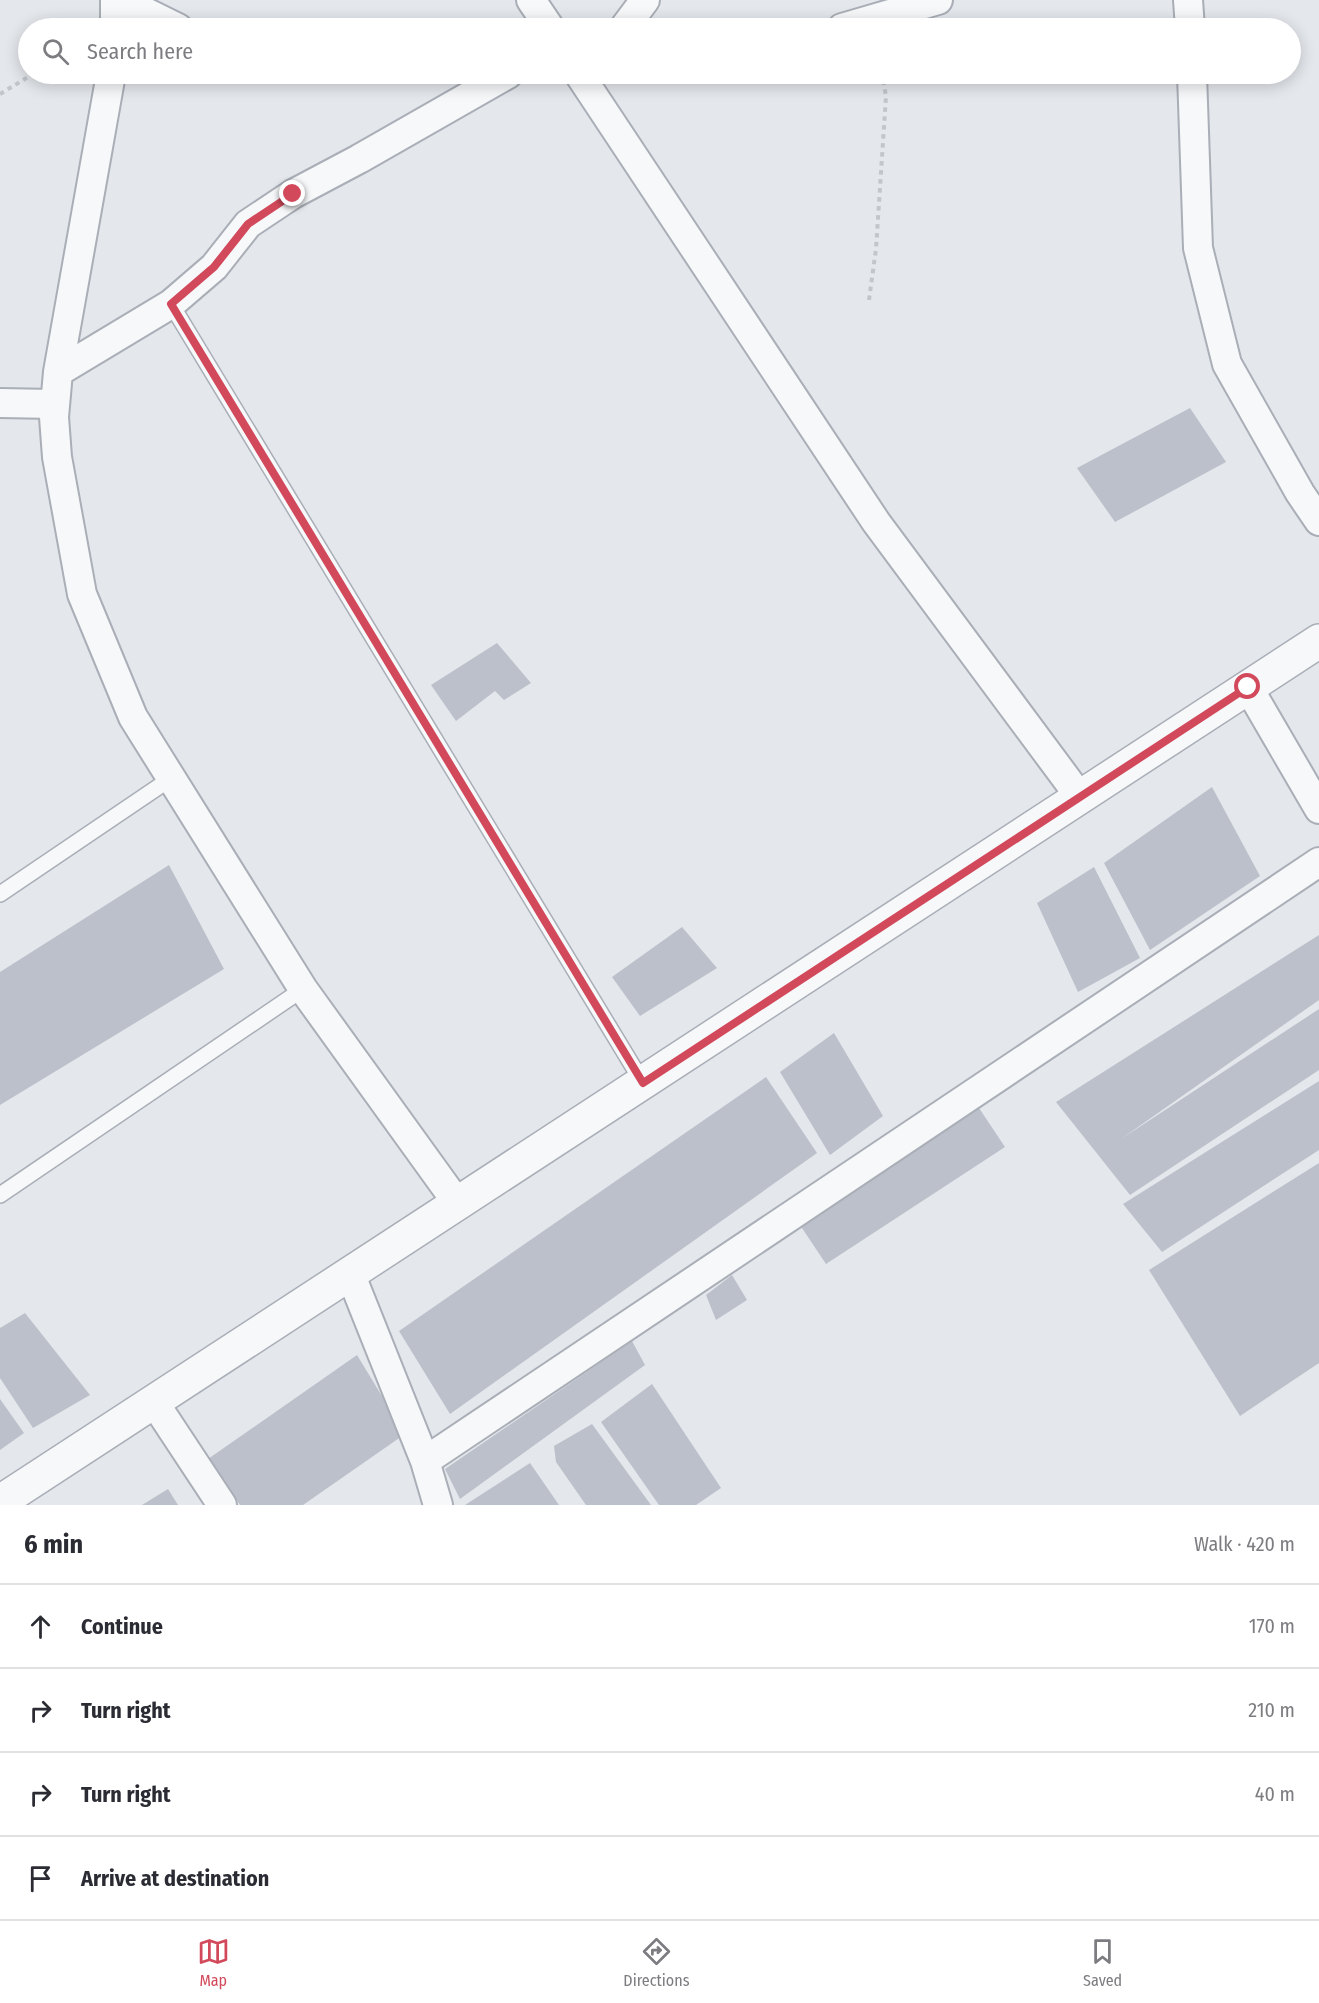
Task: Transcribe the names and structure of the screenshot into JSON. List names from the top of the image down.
{
  "page": {
    "search": "Search here",
    "heading": ["6 min", "Walk · 420 m"],
    "list": [
      ["Continue", "170 m"],
      ["Turn right", "210 m"],
      ["Turn right", "40 m"],
      "Arrive at destination"
    ],
    "nav": ["Map", "Directions", "Saved"]
  }
}
